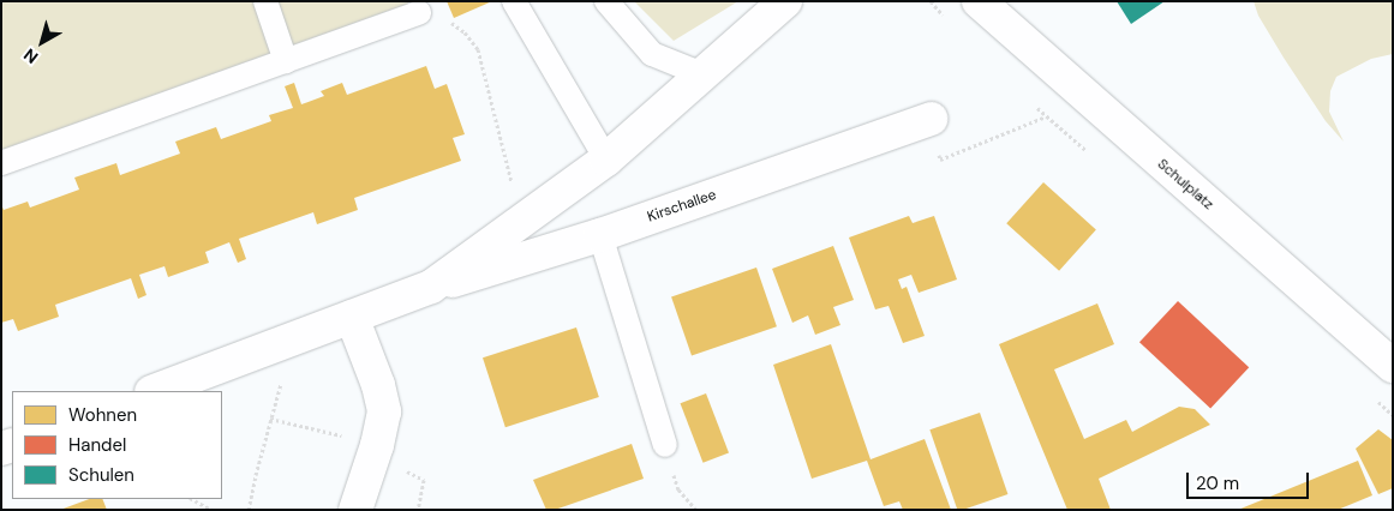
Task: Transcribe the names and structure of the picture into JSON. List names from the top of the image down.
{
  "streets": {
    "street": ["Schulplatz", "Kirschallee"]
  },
  "legend": ["Wohnen", "Handel", "Schulen"],
  "scale_bar": "20 m",
  "north": "bottom left"
}
